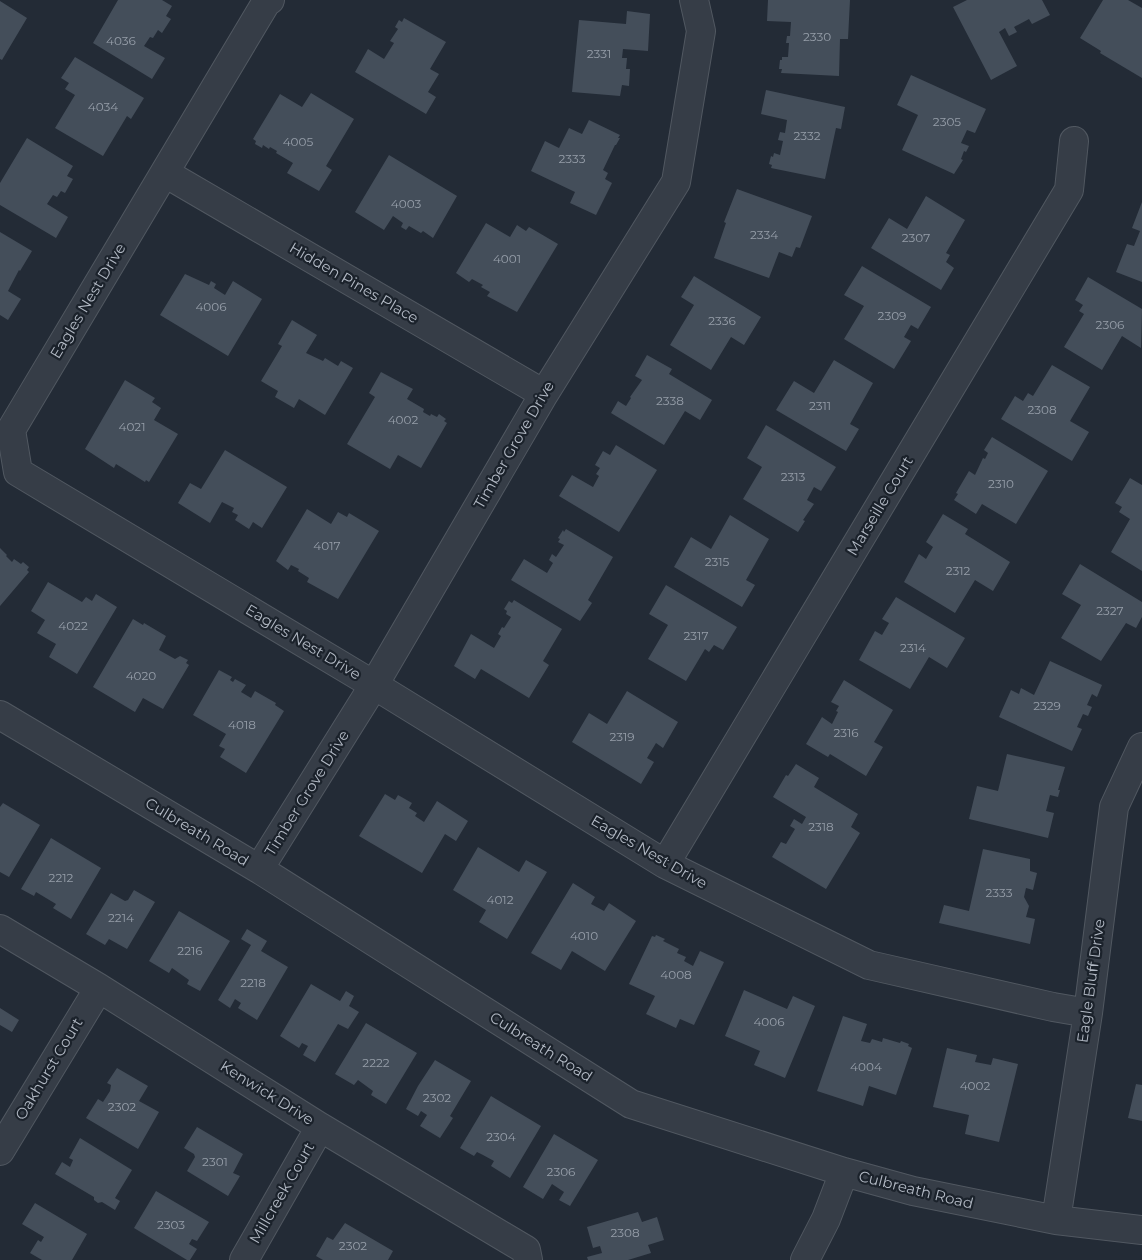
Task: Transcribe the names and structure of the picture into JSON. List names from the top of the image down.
{
  "streets": {
    "street": [
      "Hidden Pines Place",
      "Eagles Nest Drive",
      "Timber Grove Drive",
      "Marseille Court",
      "Culbreath Road",
      "Eagle Bluff Drive",
      "Oakhurst Court",
      "Kenwick Drive",
      "Millcreek Court"
    ]
  },
  "crossings": [
    ["Hidden Pines Place", "Eagles Nest Drive"],
    ["Hidden Pines Place", "Timber Grove Drive"],
    ["Eagles Nest Drive", "Timber Grove Drive"],
    ["Eagles Nest Drive", "Marseille Court"],
    ["Eagles Nest Drive", "Eagle Bluff Drive"],
    ["Timber Grove Drive", "Culbreath Road"],
    ["Culbreath Road", "Eagle Bluff Drive"],
    ["Oakhurst Court", "Kenwick Drive"],
    ["Kenwick Drive", "Millcreek Court"]
  ],
  "house_numbers": [
    "2330",
    "4036",
    "2331",
    "4034",
    "2305",
    "2332",
    "4005",
    "2333",
    "4003",
    "2334",
    "2307",
    "4001",
    "4006",
    "2309",
    "2336",
    "2306",
    "2338",
    "2311",
    "2308",
    "4002",
    "4021",
    "2313",
    "2310",
    "4017",
    "2315",
    "2312",
    "2327",
    "4022",
    "2317",
    "2314",
    "4020",
    "2329",
    "4018",
    "2316",
    "2319",
    "2318",
    "2212",
    "2333",
    "4012",
    "2214",
    "4010",
    "2216",
    "4008",
    "2218",
    "4006",
    "2222",
    "4004",
    "4002",
    "2302",
    "2302",
    "2304",
    "2301",
    "2306",
    "2303",
    "2308",
    "2302"
  ]
}
